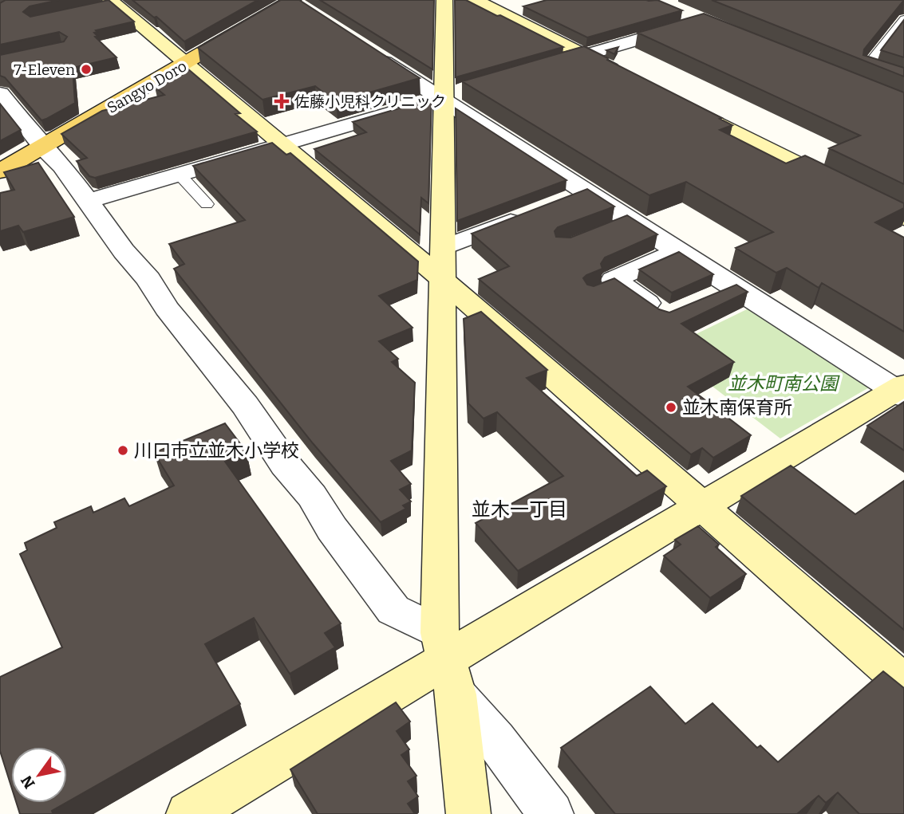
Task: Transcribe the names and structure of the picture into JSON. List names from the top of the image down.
{
  "streets": {
    "main road": ["Sangyo Doro"]
  },
  "districts": ["並木一丁目"],
  "parks": ["並木町南公園"],
  "places": {
    "other": ["7-Eleven", "並木南保育所", "川口市立並木小学校"],
    "health": ["佐藤小児科クリニック"]
  },
  "north": "bottom left"
}
